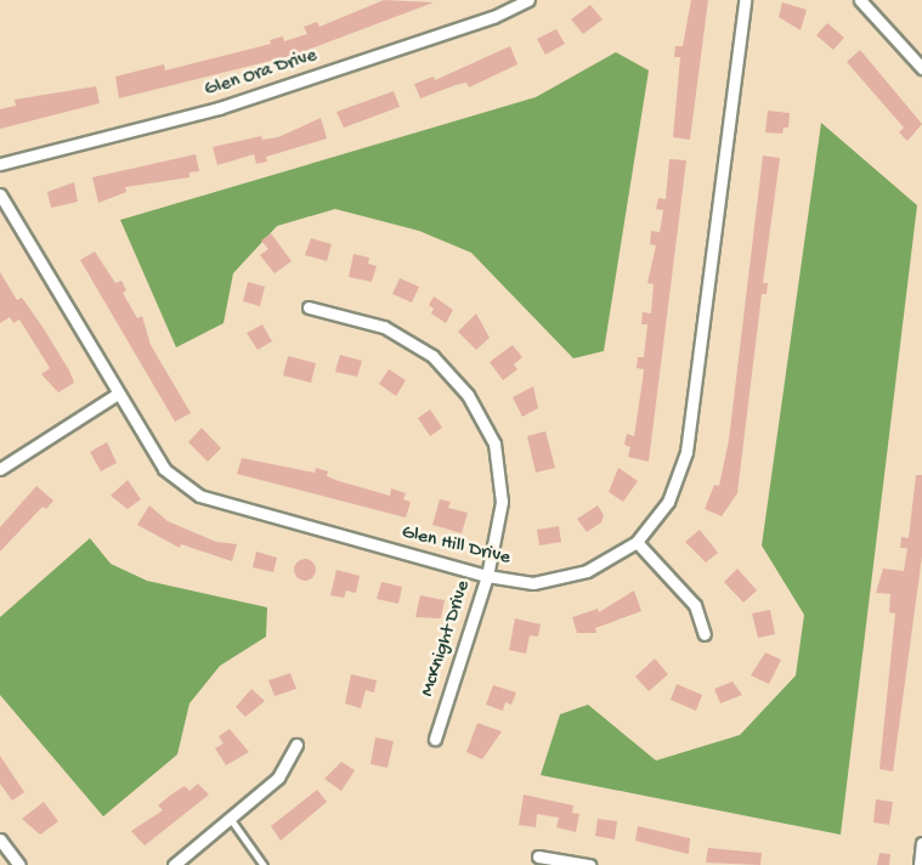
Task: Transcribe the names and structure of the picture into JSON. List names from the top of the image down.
{
  "streets": {
    "street": ["Glen Ora Drive", "Glen Hill Drive", "McKnight Drive"]
  },
  "crossings": [
    ["Glen Hill Drive", "McKnight Drive"]
  ]
}
